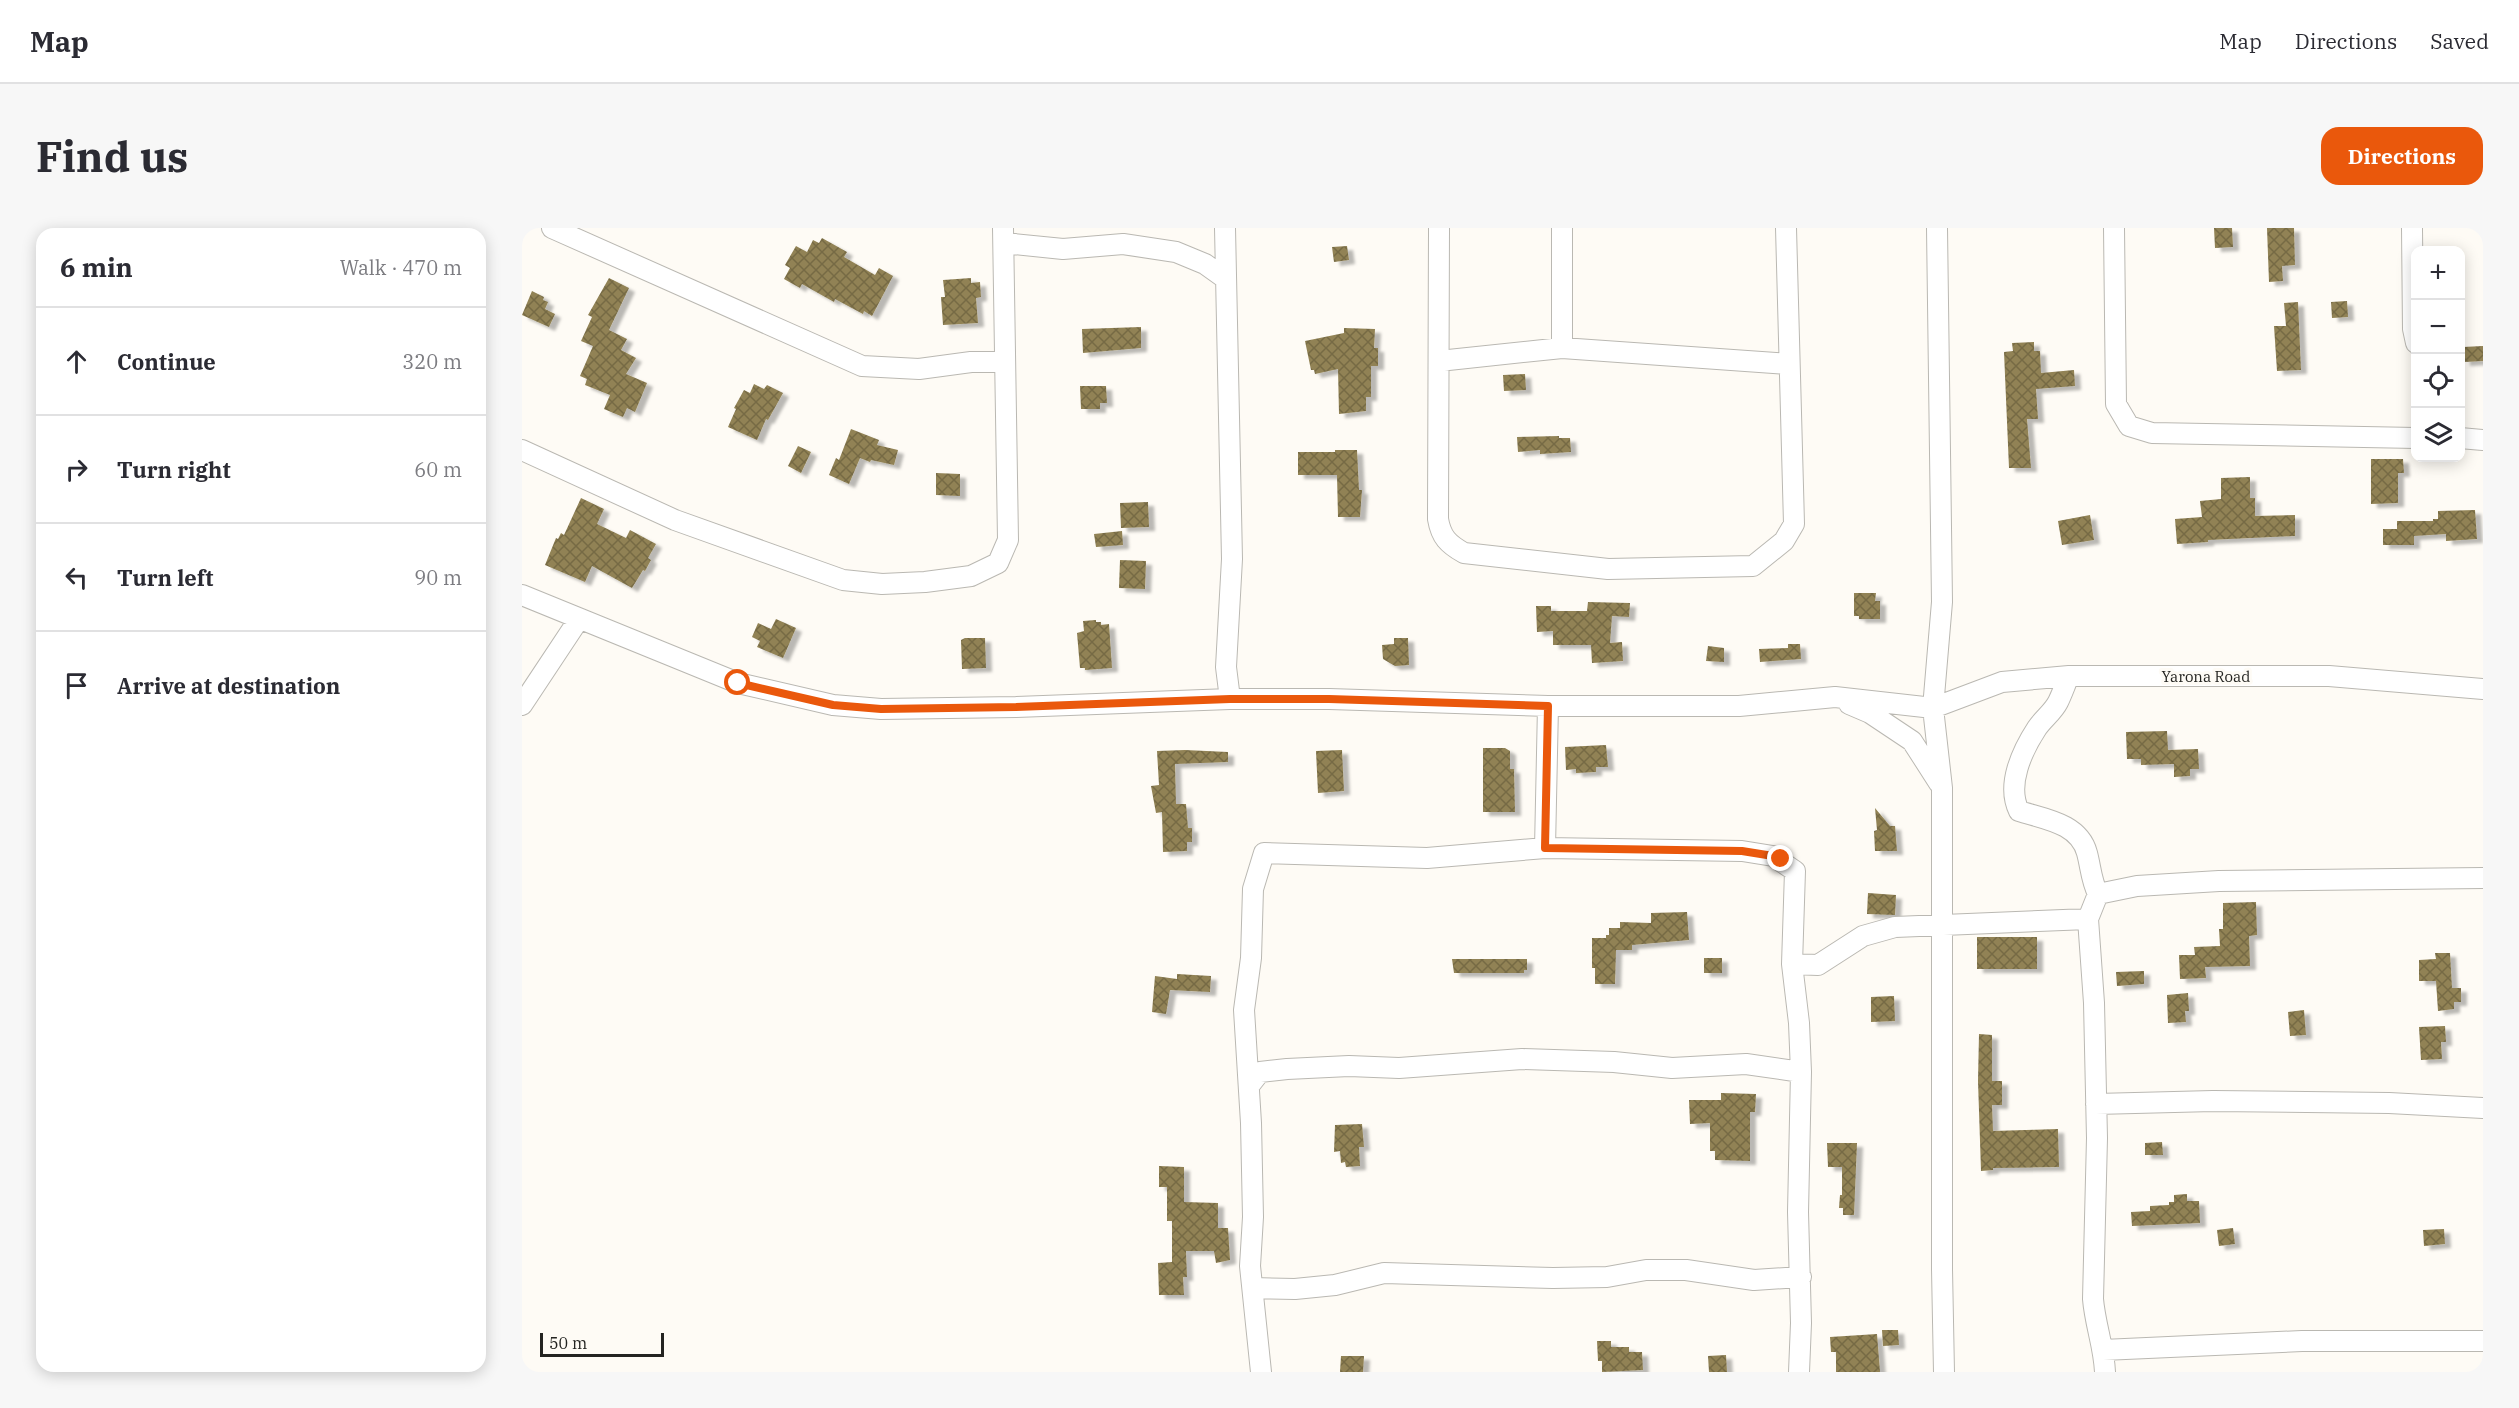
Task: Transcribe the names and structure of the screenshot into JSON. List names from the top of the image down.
{
  "streets": {
    "street": ["Yarona Road"]
  },
  "scale_bar": "50 m",
  "page": {
    "header": "Map",
    "nav": ["Map", "Directions", "Saved"],
    "buttons": "Directions",
    "title": "Find us",
    "heading": ["6 min", "Walk · 470 m"],
    "map_buttons": ["+", "−"],
    "list": [
      ["Continue", "320 m"],
      ["Turn right", "60 m"],
      ["Turn left", "90 m"],
      "Arrive at destination"
    ],
    "scale": "50 m"
  }
}
